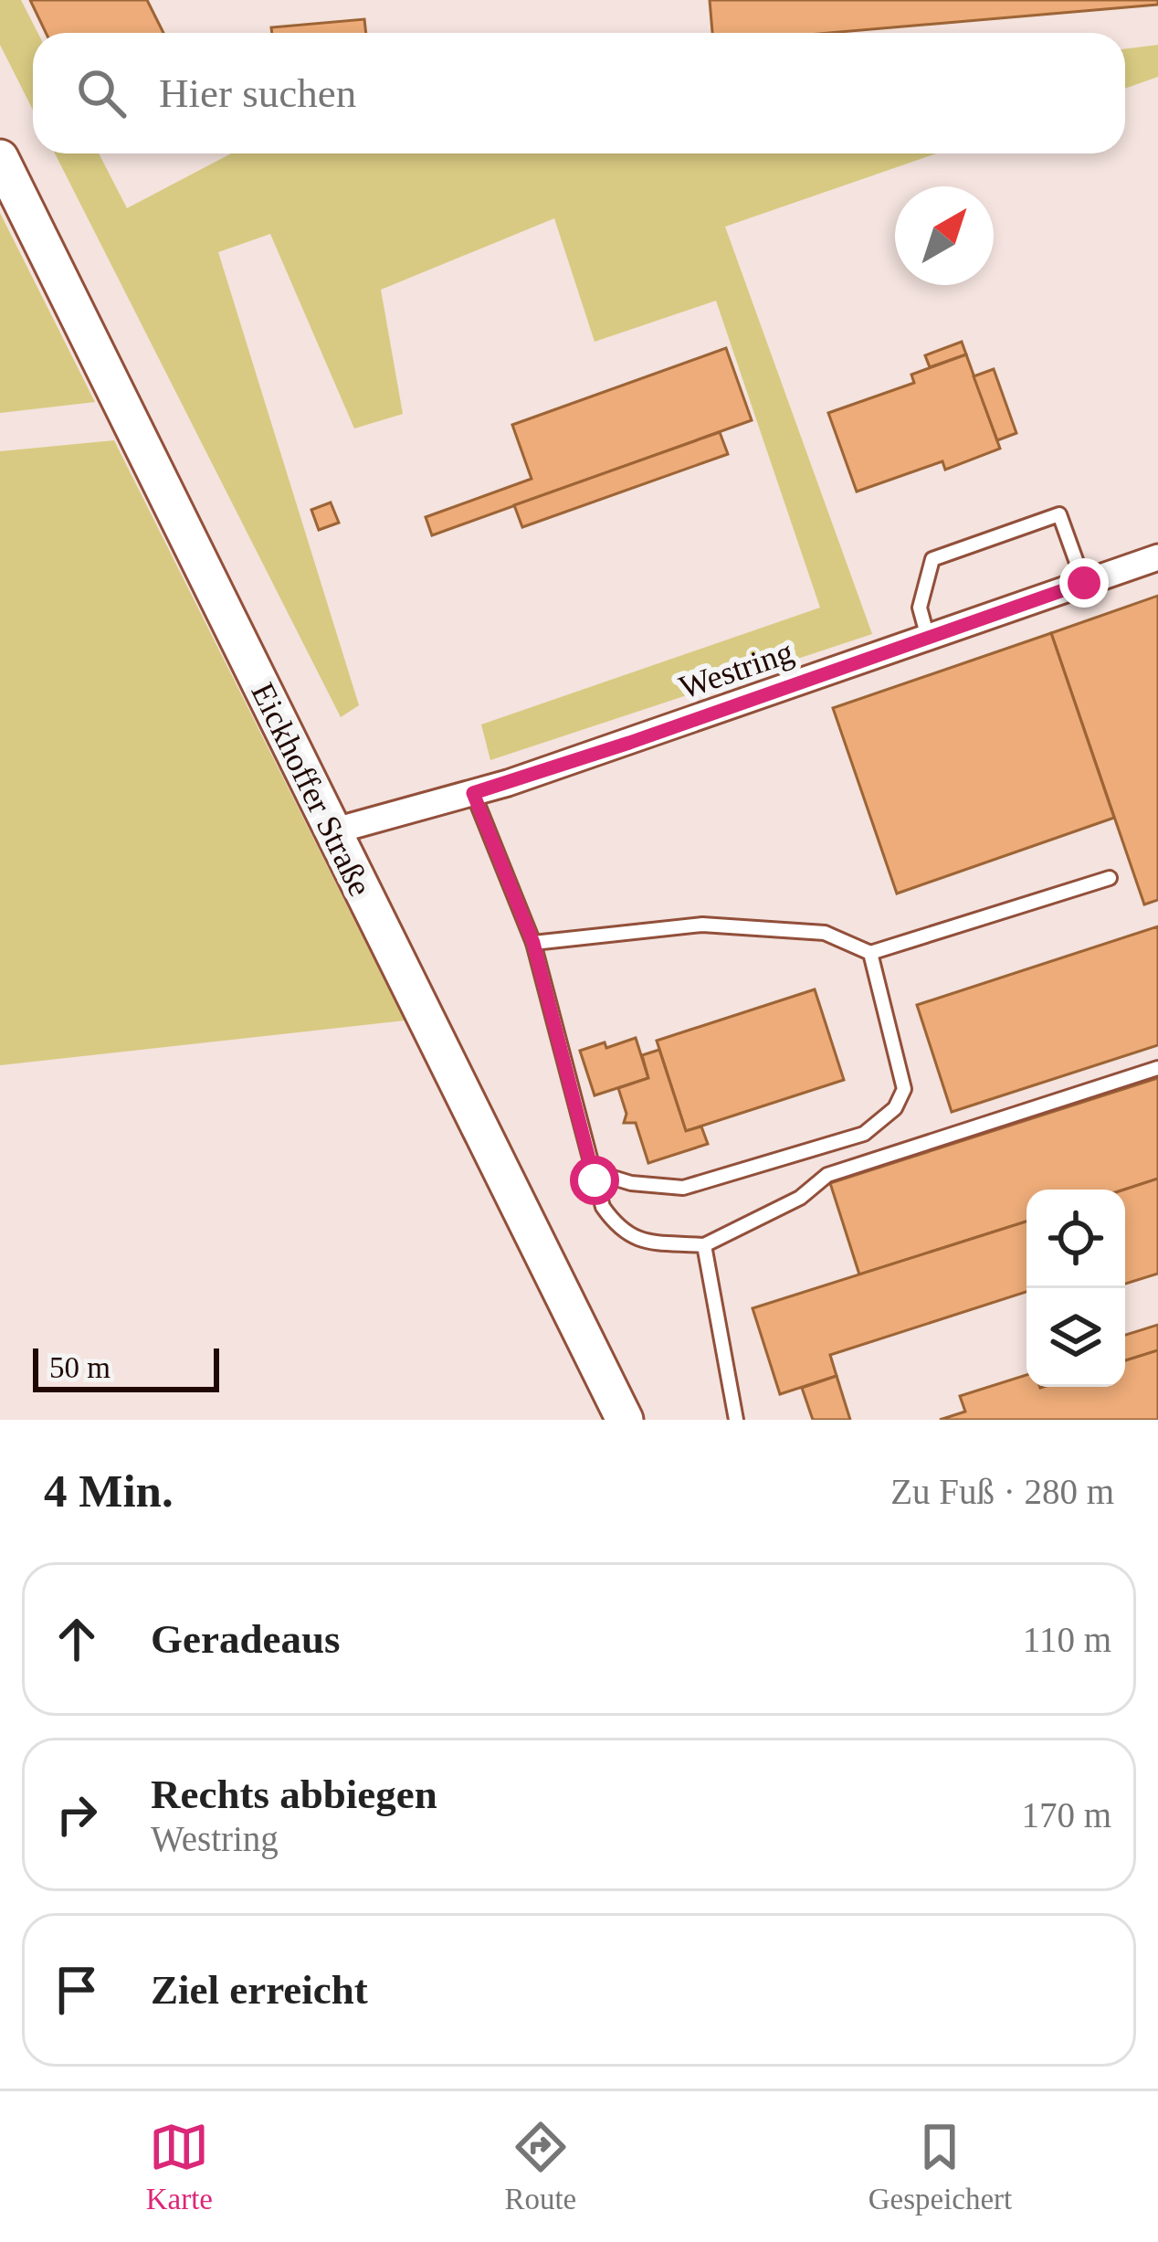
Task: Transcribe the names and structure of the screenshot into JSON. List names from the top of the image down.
{
  "streets": {
    "main road": ["Eickhoffer Straße"],
    "street": ["Westring"]
  },
  "crossings": [
    ["Westring", "Eickhoffer Straße"]
  ],
  "scale_bar": "50 m",
  "north": "top right",
  "page": {
    "search": "Hier suchen",
    "scale": "50 m",
    "heading": ["4 Min.", "Zu Fuß · 280 m"],
    "list": [
      ["Geradeaus", "110 m"],
      ["Rechts abbiegen", "Westring", "170 m"],
      "Ziel erreicht"
    ],
    "nav": ["Karte", "Route", "Gespeichert"]
  }
}
